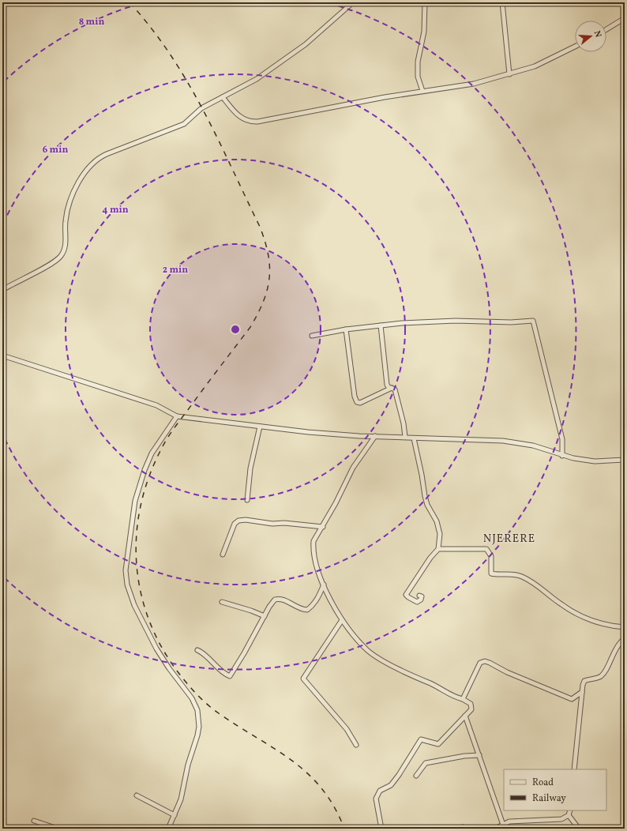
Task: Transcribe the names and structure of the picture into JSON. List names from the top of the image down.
{
  "districts": ["NJERERE"],
  "legend": ["Road", "Railway"],
  "north": "right",
  "rings": [
    "8 min",
    "6 min",
    "4 min",
    "2 min"
  ]
}
